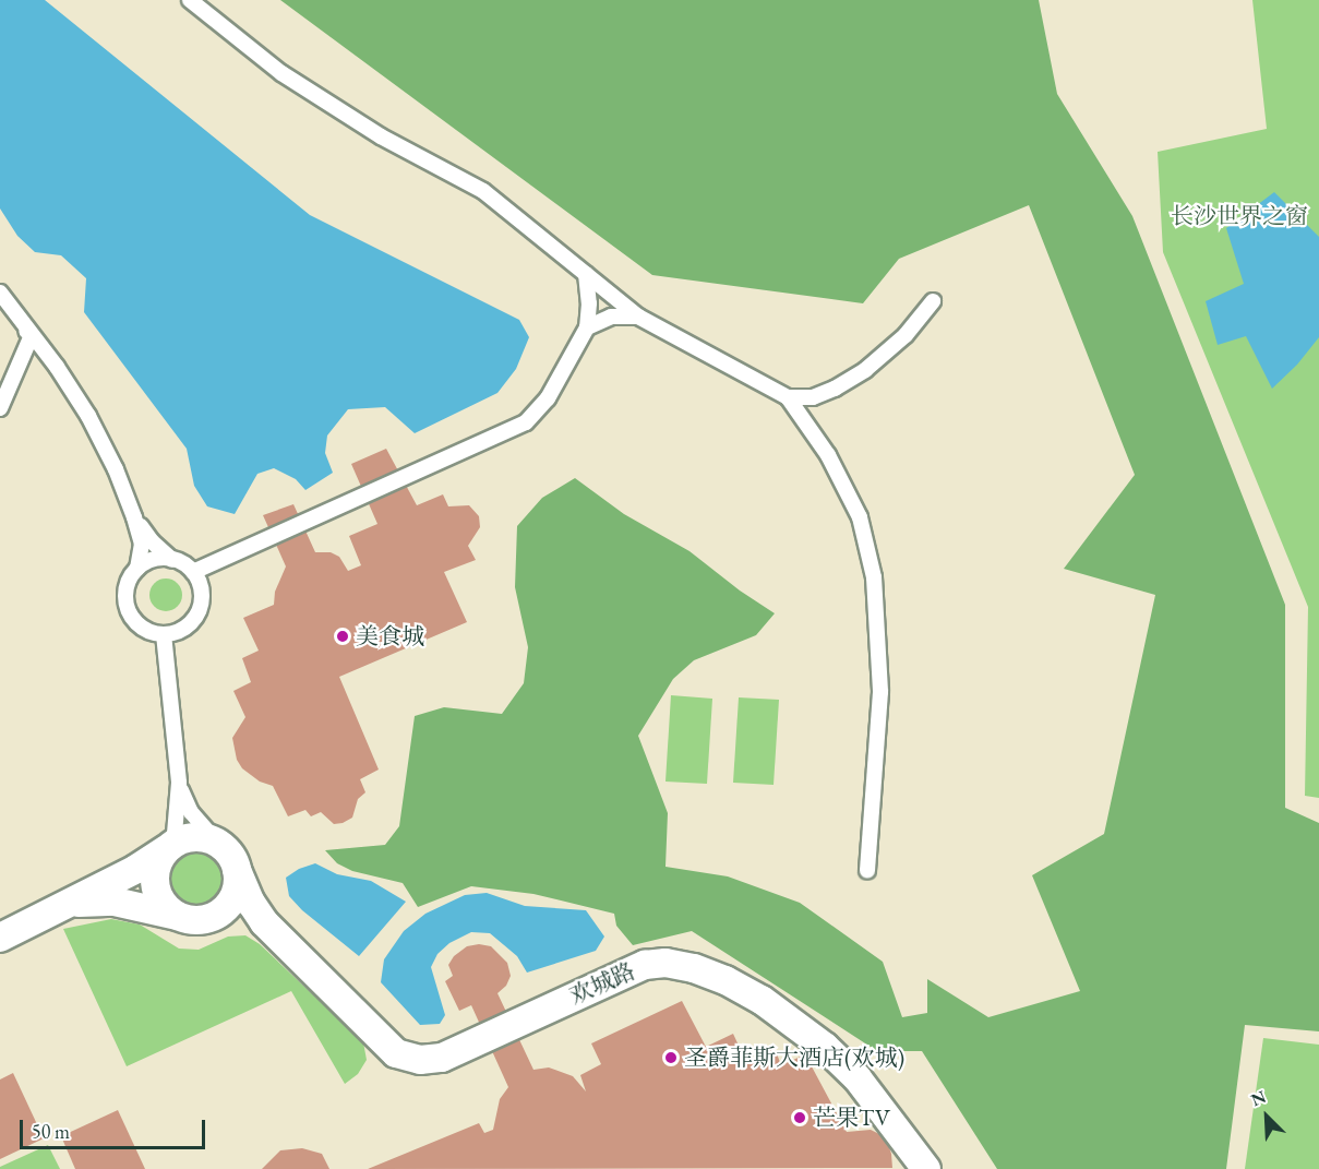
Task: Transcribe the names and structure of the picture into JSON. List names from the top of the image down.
{
  "streets": {
    "street": ["欢城路"]
  },
  "parks": ["长沙世界之窗"],
  "places": ["美食城", "圣爵菲斯大酒店(欢城)", "芒果TV"],
  "scale_bar": "50 m",
  "north": "top left"
}
